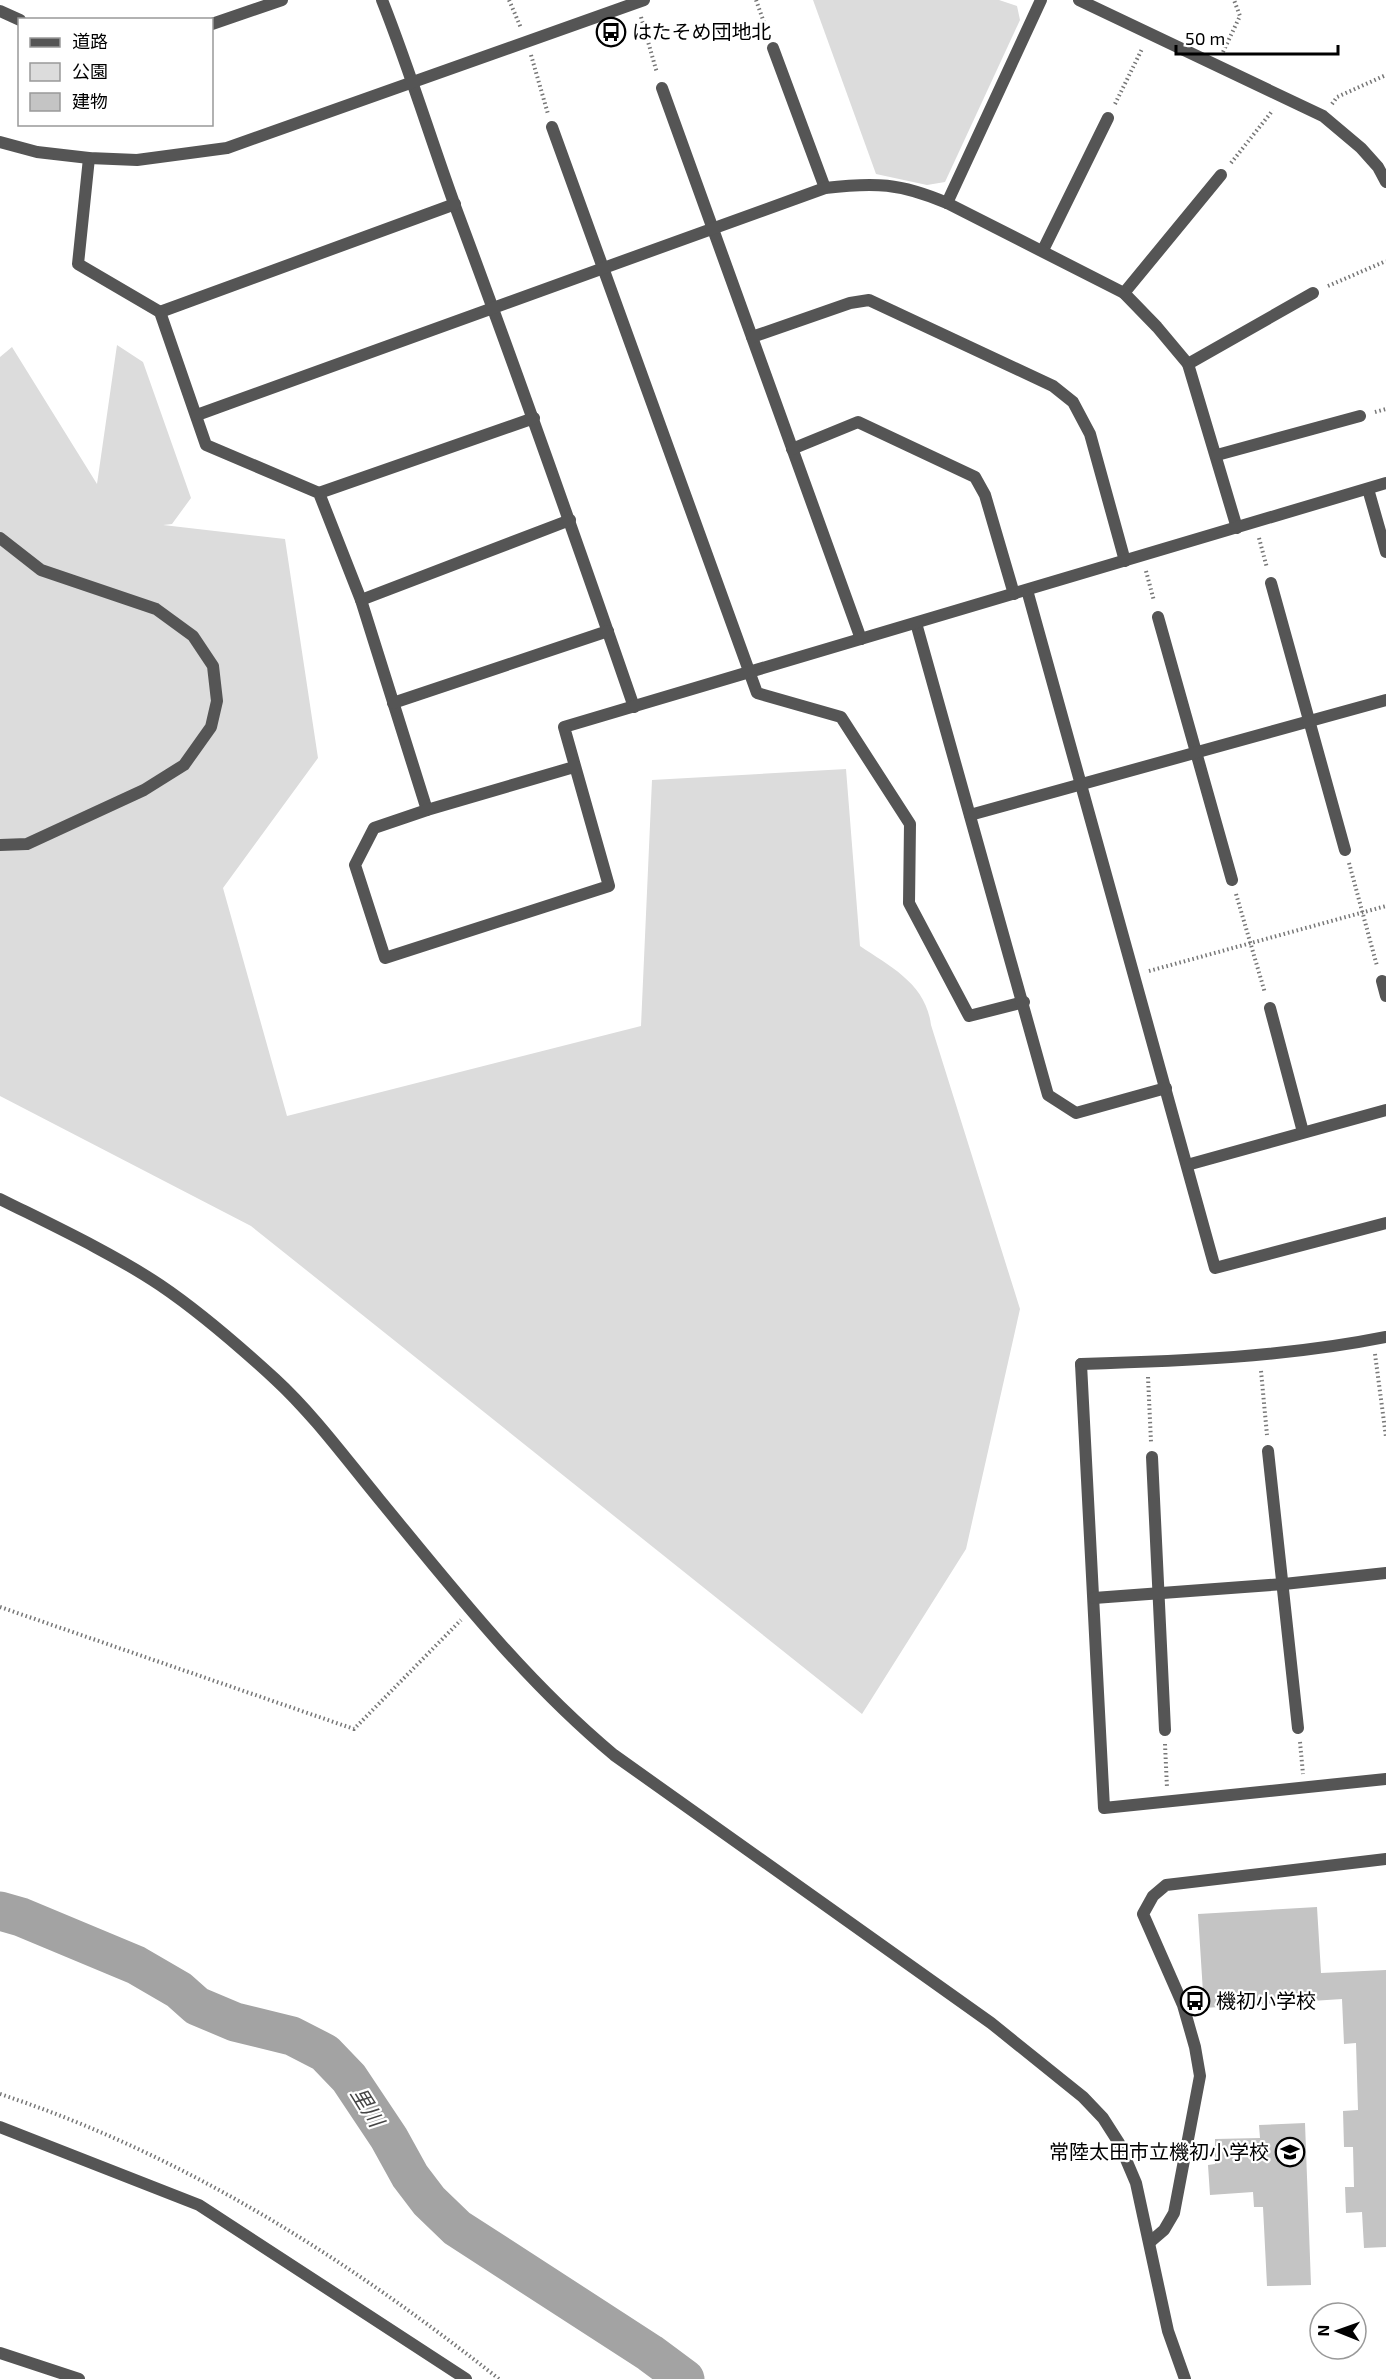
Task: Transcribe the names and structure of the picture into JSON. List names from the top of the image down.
{
  "water": ["里川"],
  "places": {
    "bus stop": ["はたそめ団地北", "機初小学校"],
    "school or university": ["常陸太田市立機初小学校"]
  },
  "legend": ["道路", "公園", "建物"],
  "scale_bar": "50 m",
  "north": "left"
}
